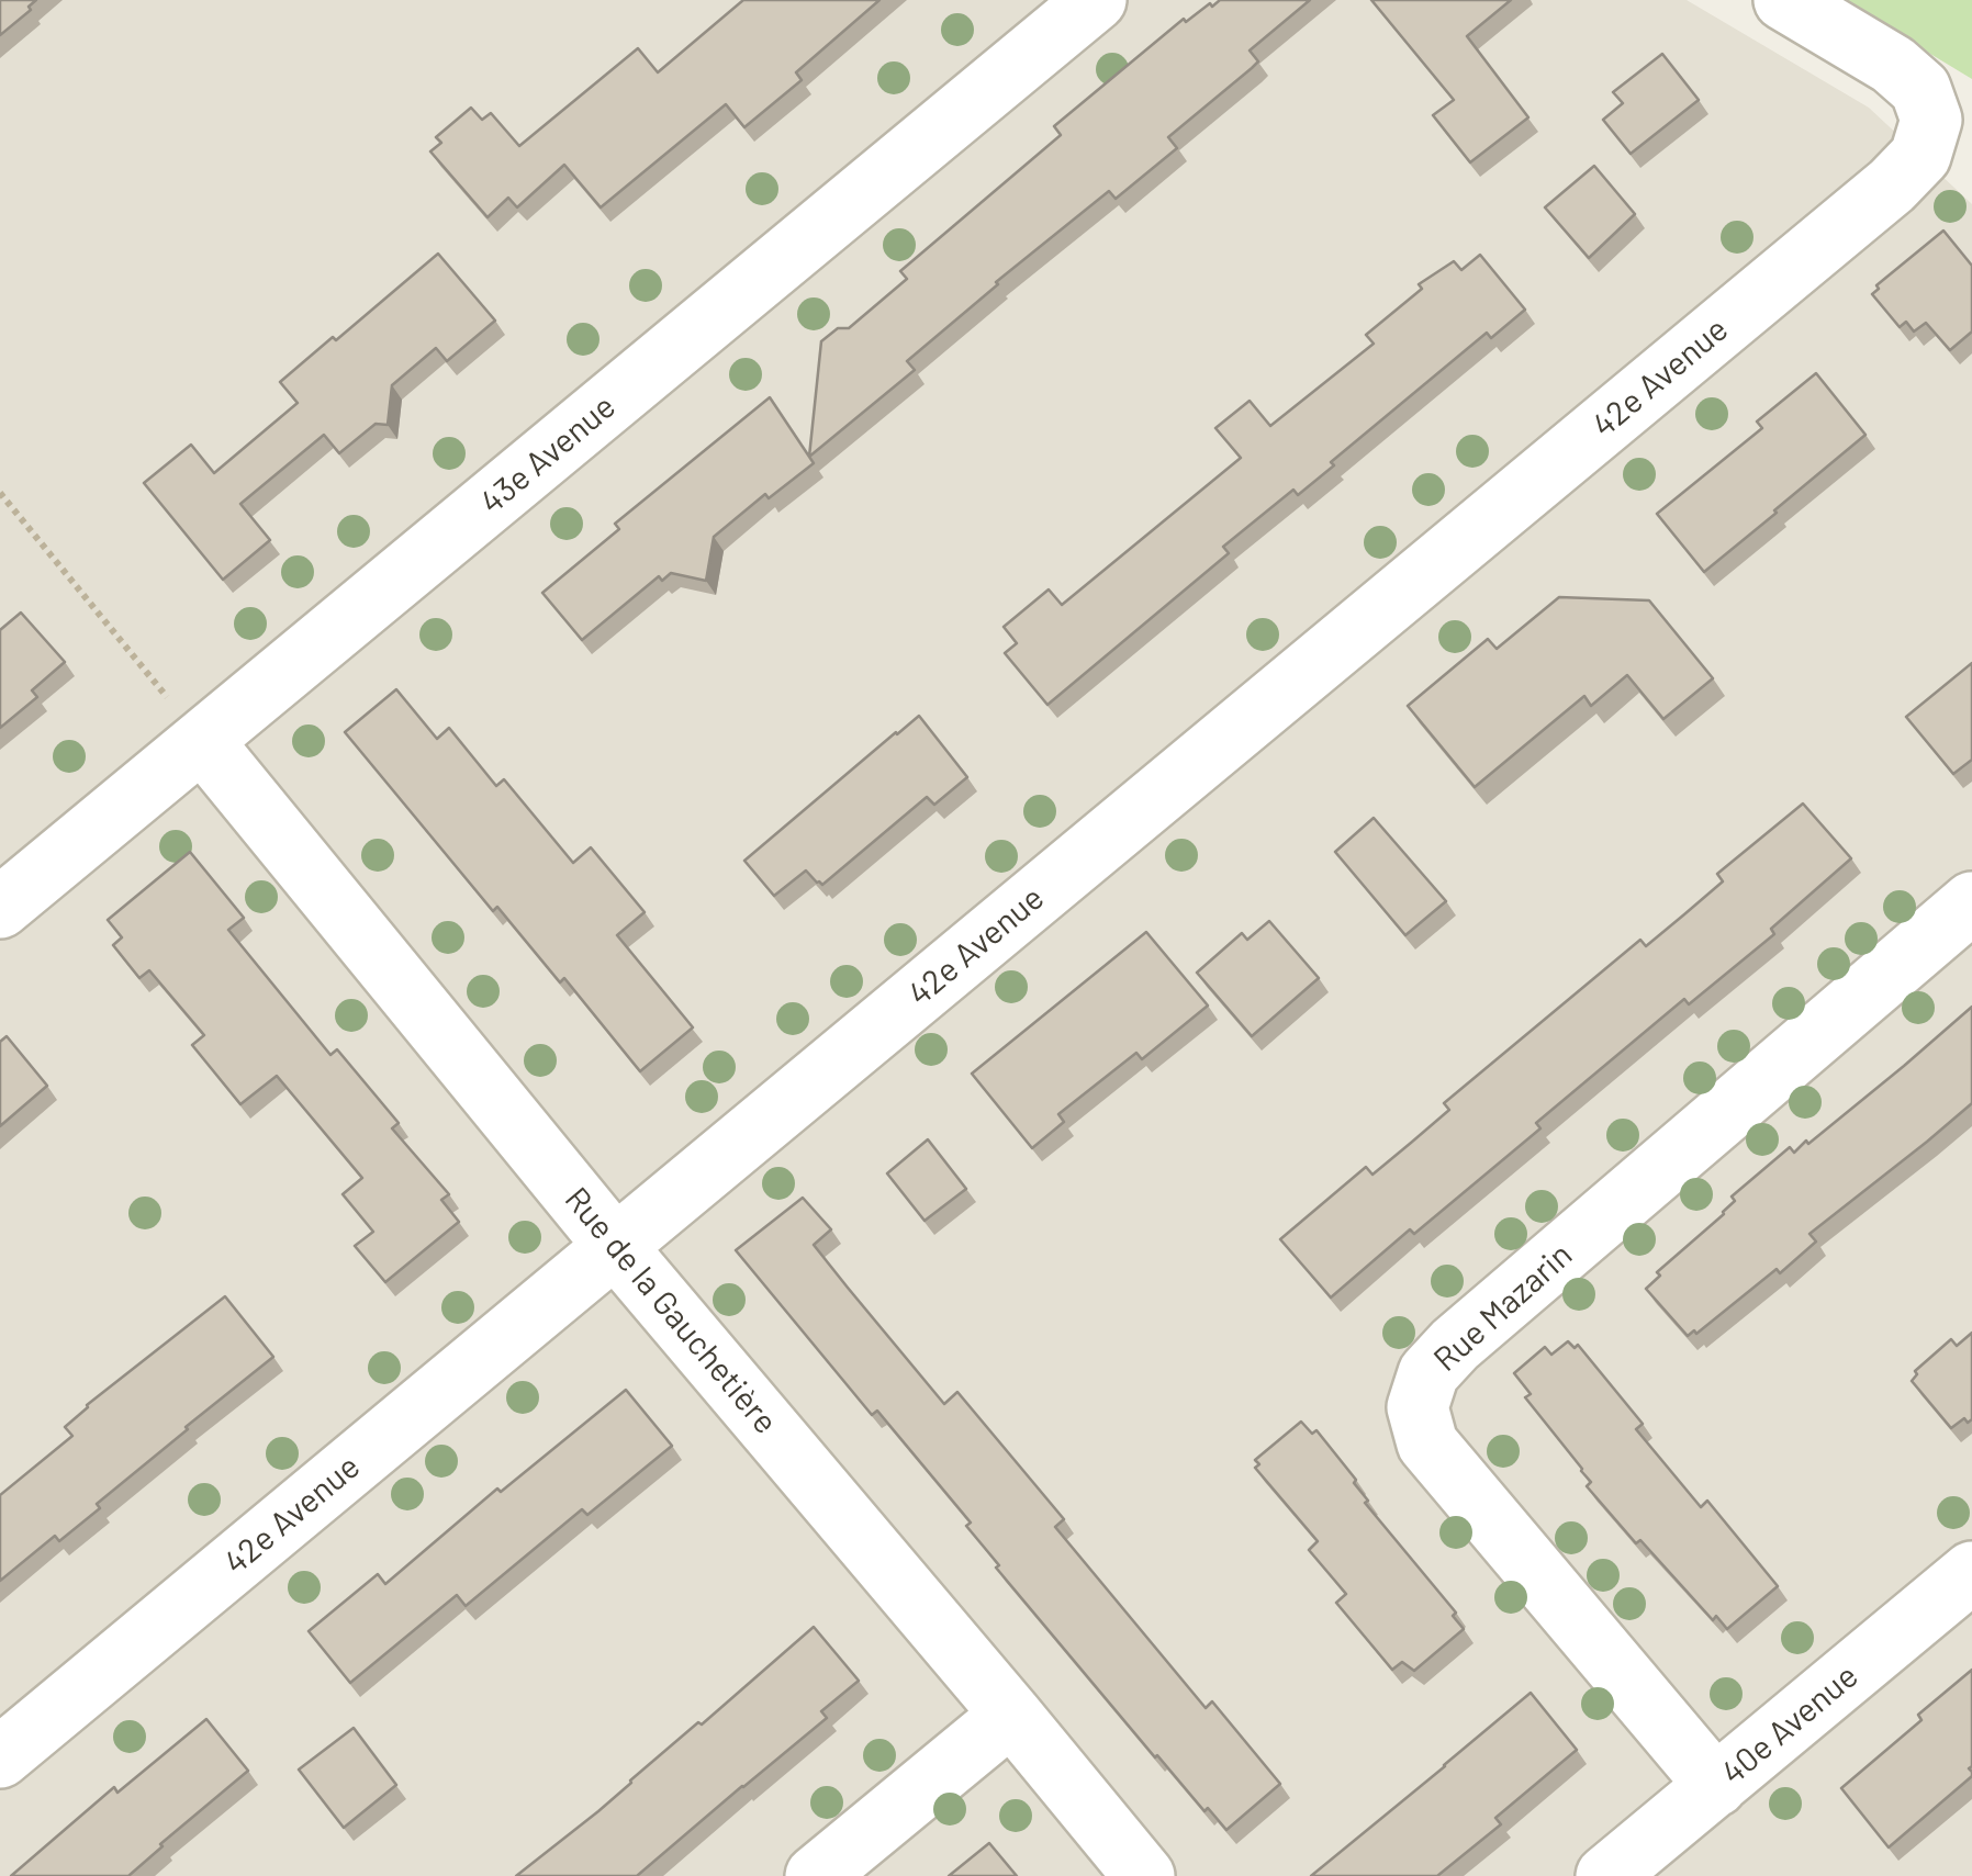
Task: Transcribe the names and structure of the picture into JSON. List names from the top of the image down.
{
  "streets": {
    "street": [
      "42e Avenue",
      "43e Avenue",
      "Rue Mazarin",
      "Rue de la Gauchetière",
      "40e Avenue"
    ]
  },
  "crossings": [
    ["42e Avenue", "Rue de la Gauchetière"],
    ["43e Avenue", "Rue de la Gauchetière"],
    ["Rue Mazarin", "40e Avenue"]
  ]
}
